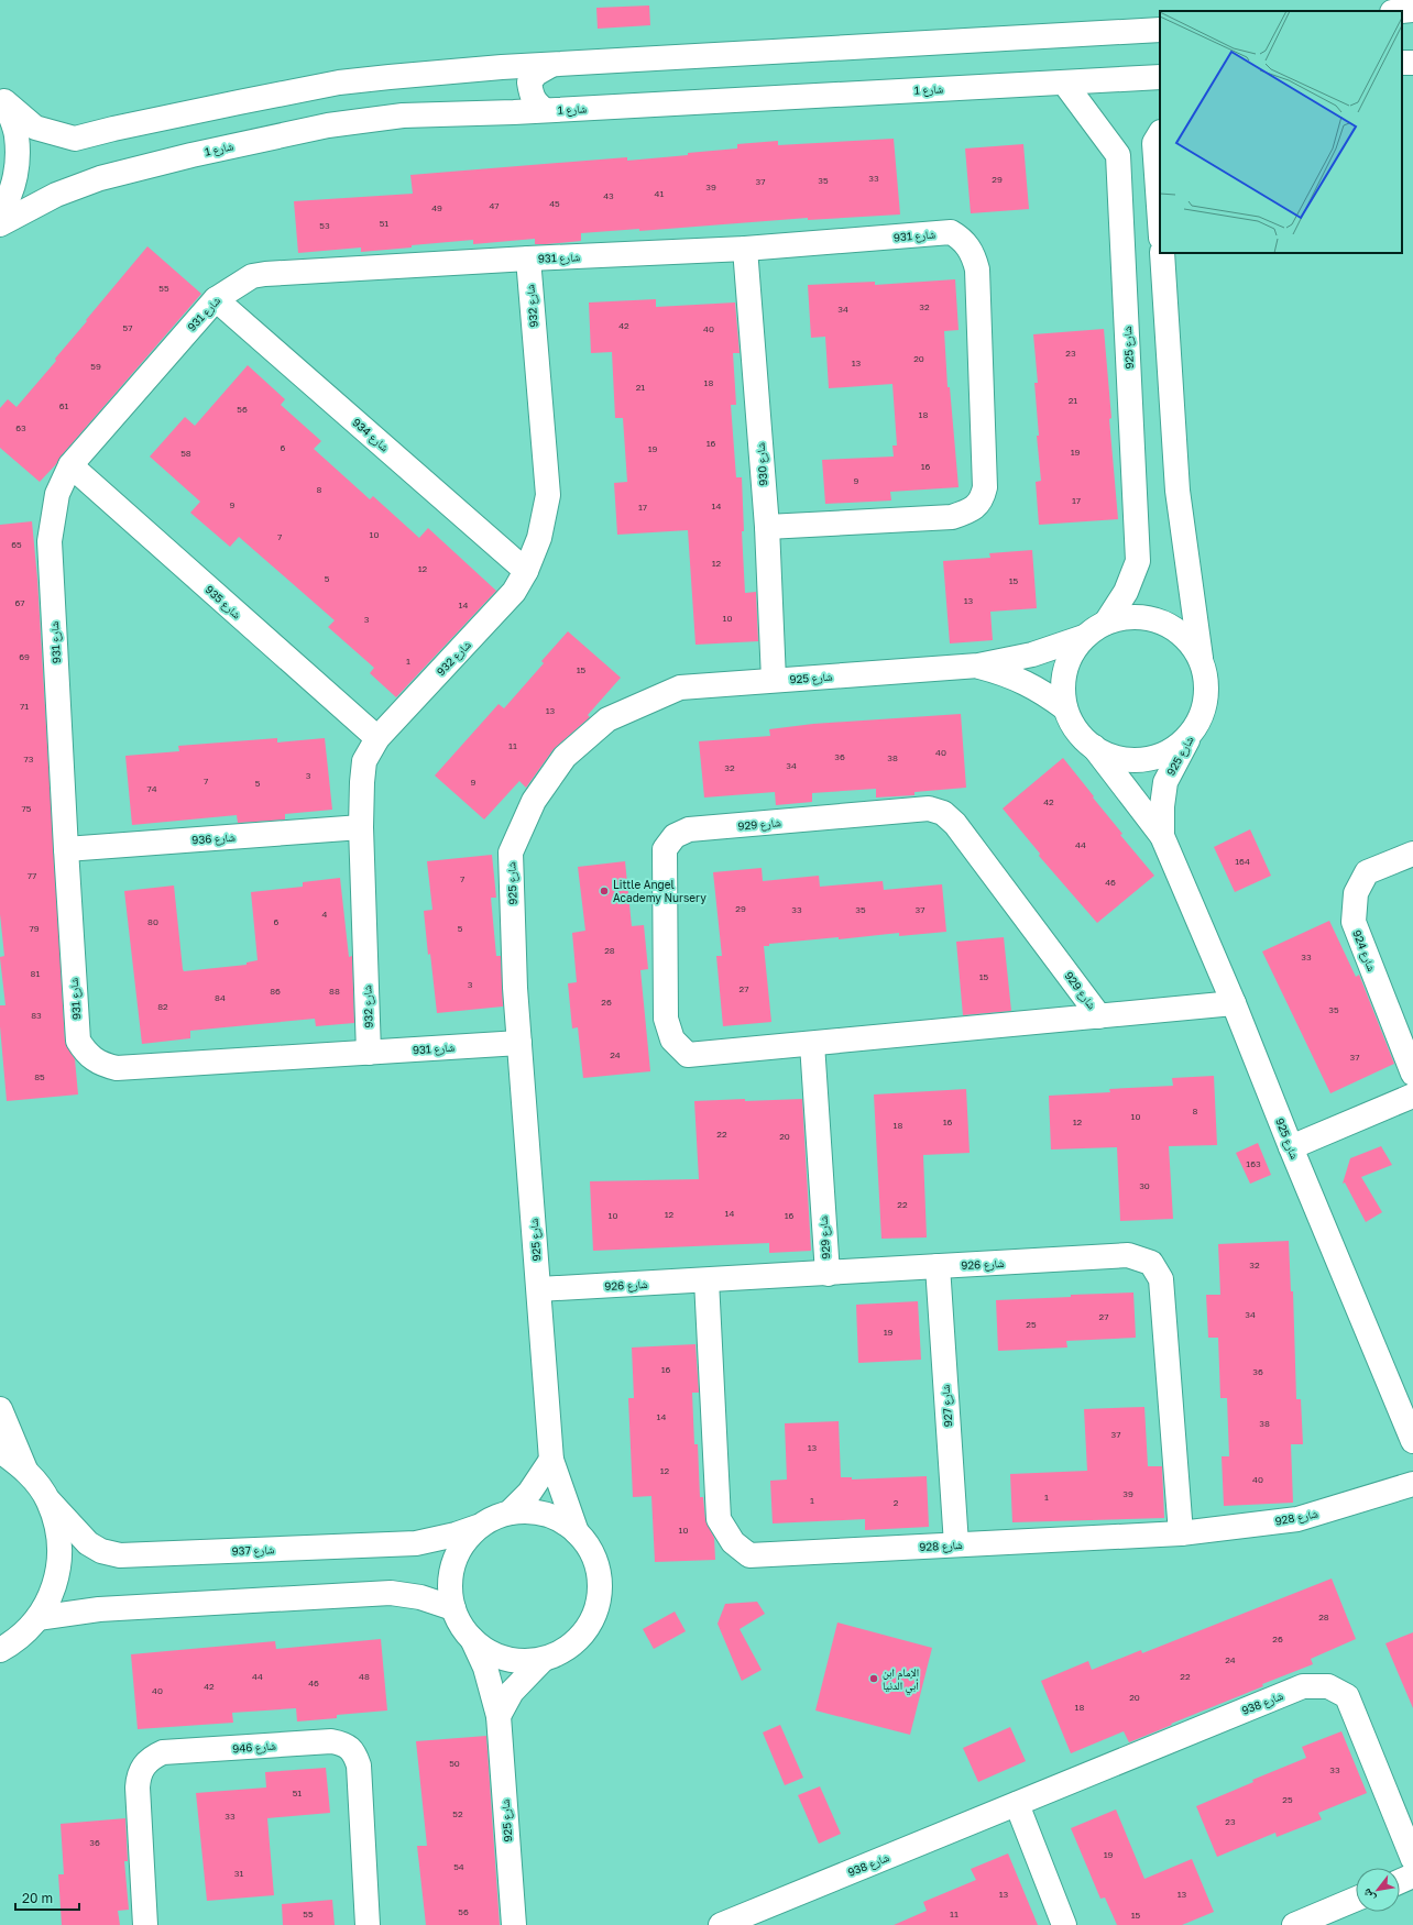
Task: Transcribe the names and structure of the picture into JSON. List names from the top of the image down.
{
  "streets": {
    "street": [
      "شارع 1",
      "شارع 931",
      "شارع 932",
      "شارع 925",
      "شارع 934",
      "شارع 930",
      "شارع 935",
      "شارع 929",
      "شارع 936",
      "شارع 924",
      "شارع 926",
      "شارع 927",
      "شارع 928",
      "شارع 937",
      "شارع 938",
      "شارع 946"
    ]
  },
  "crossings": [
    ["شارع 1", "شارع 925"],
    ["شارع 931", "شارع 932"],
    ["شارع 931", "شارع 925"],
    ["شارع 931", "شارع 934"],
    ["شارع 931", "شارع 930"],
    ["شارع 931", "شارع 935"],
    ["شارع 931", "شارع 936"],
    ["شارع 932", "شارع 934"],
    ["شارع 932", "شارع 935"],
    ["شارع 932", "شارع 936"],
    ["شارع 925", "شارع 930"],
    ["شارع 925", "شارع 929"],
    ["شارع 925", "شارع 926"],
    ["شارع 925", "شارع 937"],
    ["شارع 929", "شارع 926"],
    ["شارع 926", "شارع 927"],
    ["شارع 926", "شارع 928"],
    ["شارع 927", "شارع 928"]
  ],
  "places": ["Little Angel Academy Nursery", "الإمام ابن أبي الدنيا"],
  "house_numbers": [
    "33",
    "29",
    "35",
    "37",
    "39",
    "41",
    "43",
    "45",
    "47",
    "49",
    "51",
    "53",
    "55",
    "32",
    "34",
    "42",
    "57",
    "40",
    "23",
    "20",
    "13",
    "59",
    "18",
    "21",
    "21",
    "61",
    "56",
    "18",
    "63",
    "16",
    "6",
    "19",
    "19",
    "58",
    "16",
    "9",
    "8",
    "17",
    "9",
    "14",
    "17",
    "10",
    "7",
    "65",
    "12",
    "12",
    "5",
    "15",
    "13",
    "67",
    "14",
    "10",
    "3",
    "69",
    "1",
    "15",
    "71",
    "13",
    "11",
    "40",
    "36",
    "38",
    "73",
    "34",
    "32",
    "3",
    "7",
    "9",
    "5",
    "74",
    "42",
    "75",
    "44",
    "164",
    "77",
    "7",
    "46",
    "29",
    "33",
    "35",
    "37",
    "4",
    "80",
    "6",
    "79",
    "5",
    "28",
    "33",
    "81",
    "15",
    "3",
    "27",
    "86",
    "88",
    "84",
    "26",
    "82",
    "35",
    "83",
    "24",
    "37",
    "85",
    "8",
    "10",
    "16",
    "12",
    "18",
    "22",
    "20",
    "163",
    "30",
    "22",
    "14",
    "12",
    "10",
    "16",
    "32",
    "34",
    "27",
    "25",
    "19",
    "16",
    "36",
    "14",
    "38",
    "37",
    "13",
    "12",
    "40",
    "39",
    "1",
    "1",
    "2",
    "10",
    "28",
    "26",
    "24",
    "44",
    "48",
    "22",
    "46",
    "42",
    "40",
    "20",
    "18",
    "50",
    "33",
    "51",
    "25",
    "52",
    "33",
    "23",
    "36",
    "19",
    "54",
    "31",
    "13",
    "13",
    "56",
    "55",
    "11",
    "15"
  ],
  "scale_bar": "20 m",
  "north": "bottom left"
}
